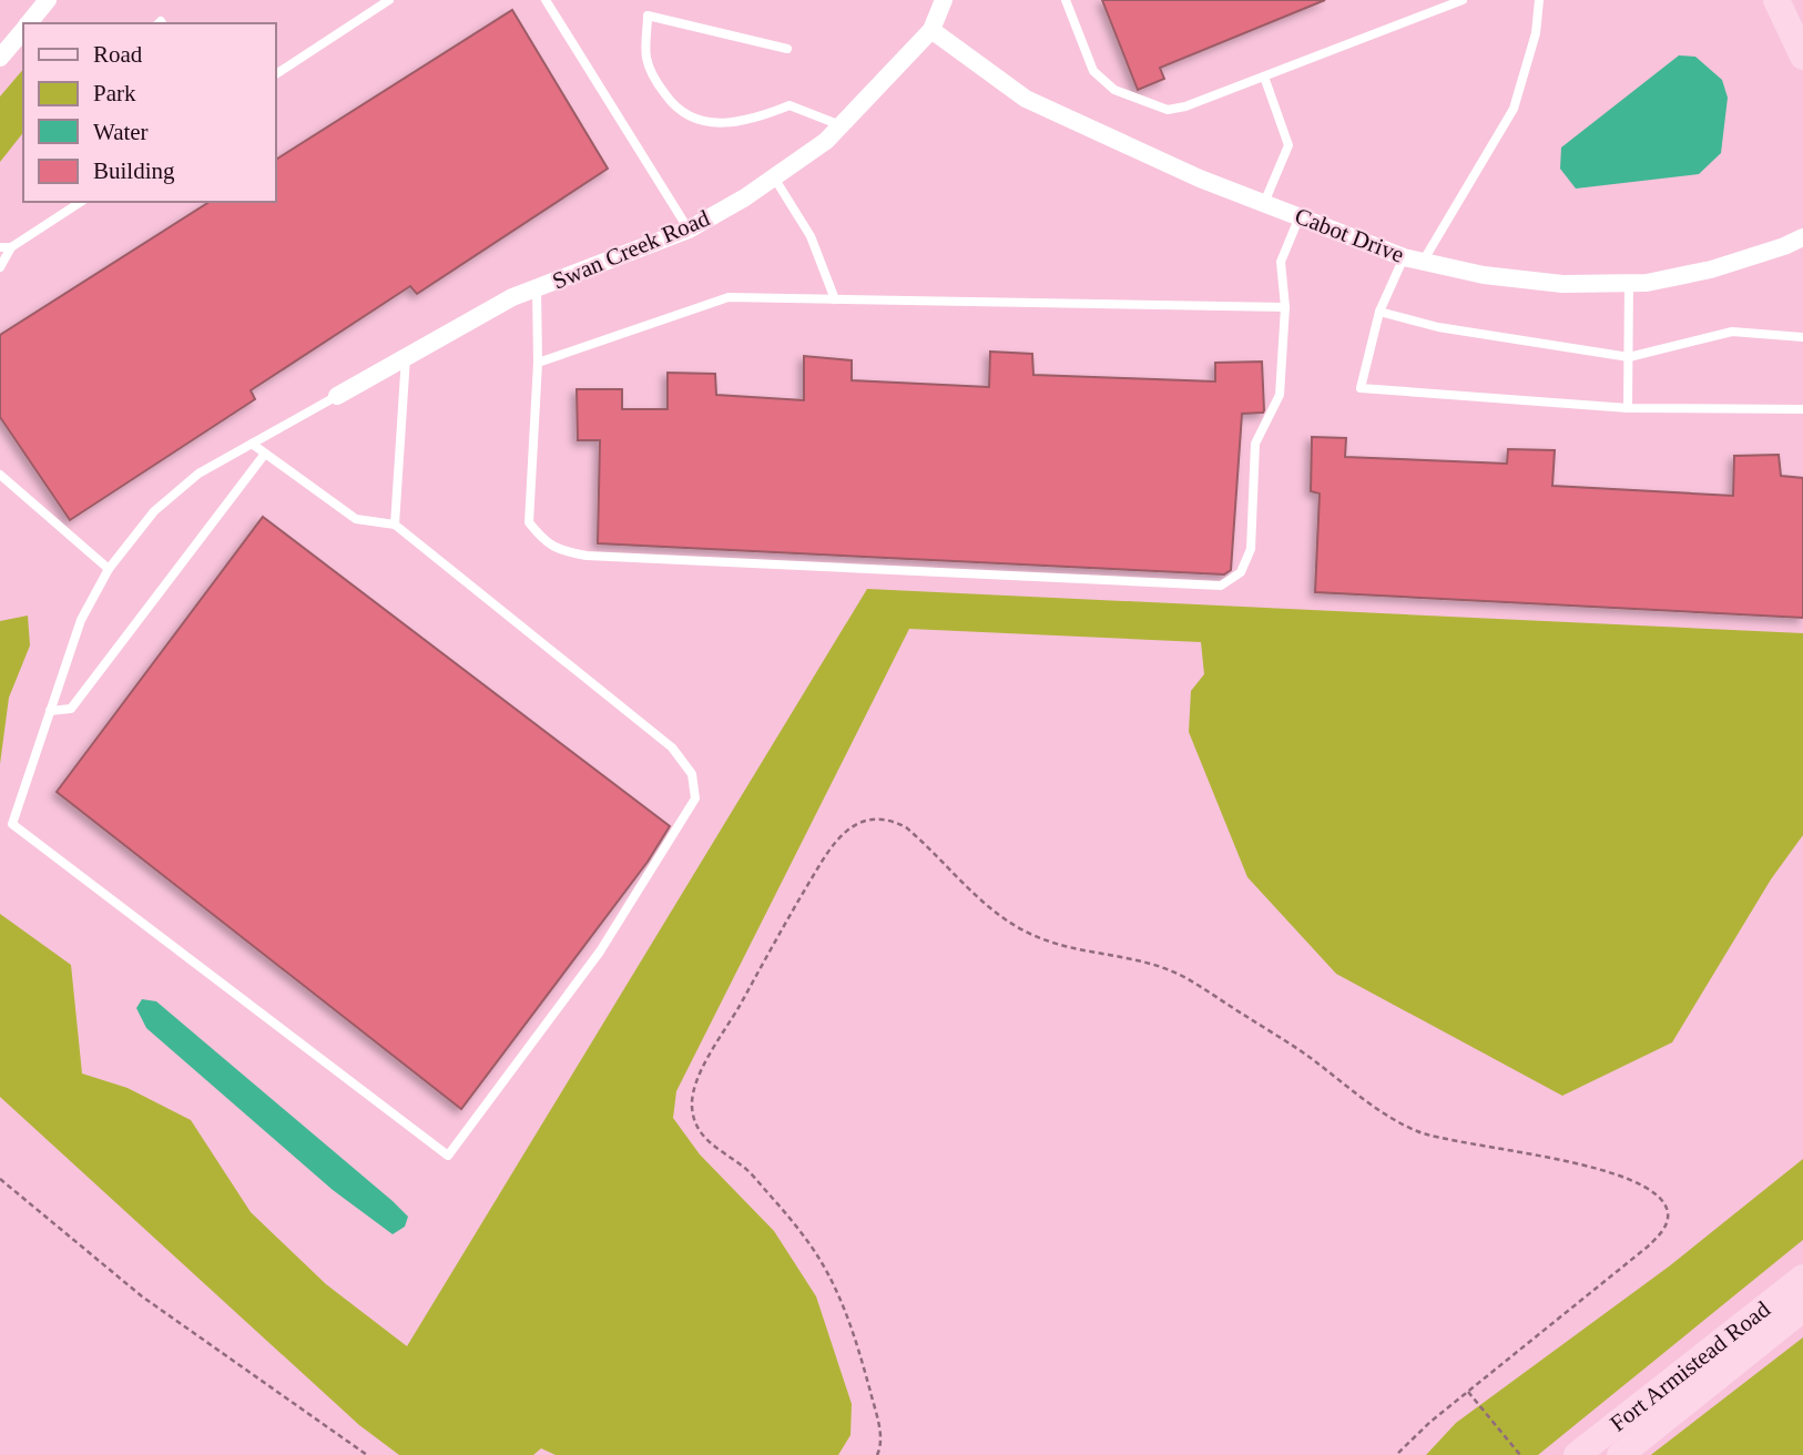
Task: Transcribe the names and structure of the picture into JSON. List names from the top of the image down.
{
  "streets": {
    "main road": ["Fort Armistead Road"],
    "street": ["Cabot Drive", "Swan Creek Road"]
  },
  "crossings": [
    ["Cabot Drive", "Swan Creek Road"]
  ],
  "legend": [
    "Road",
    "Park",
    "Water",
    "Building"
  ]
}
